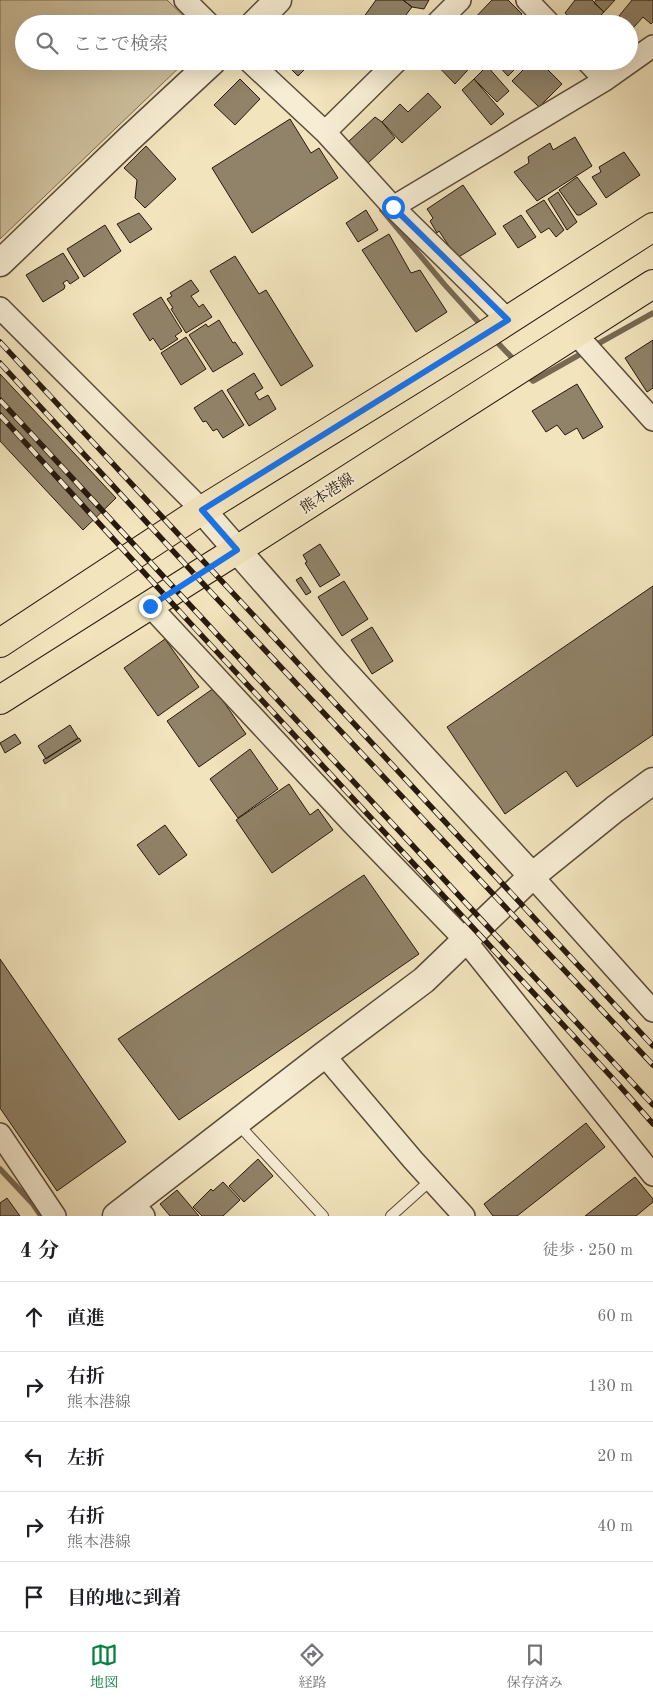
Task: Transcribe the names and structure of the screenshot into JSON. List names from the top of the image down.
{
  "streets": {
    "main road": ["熊本港線"]
  },
  "page": {
    "search": "ここで検索",
    "heading": ["4 分", "徒歩 · 250 m"],
    "list": [
      ["直進", "60 m"],
      ["右折", "熊本港線", "130 m"],
      ["左折", "20 m"],
      ["右折", "熊本港線", "40 m"],
      "目的地に到着"
    ],
    "nav": ["地図", "経路", "保存済み"]
  }
}
